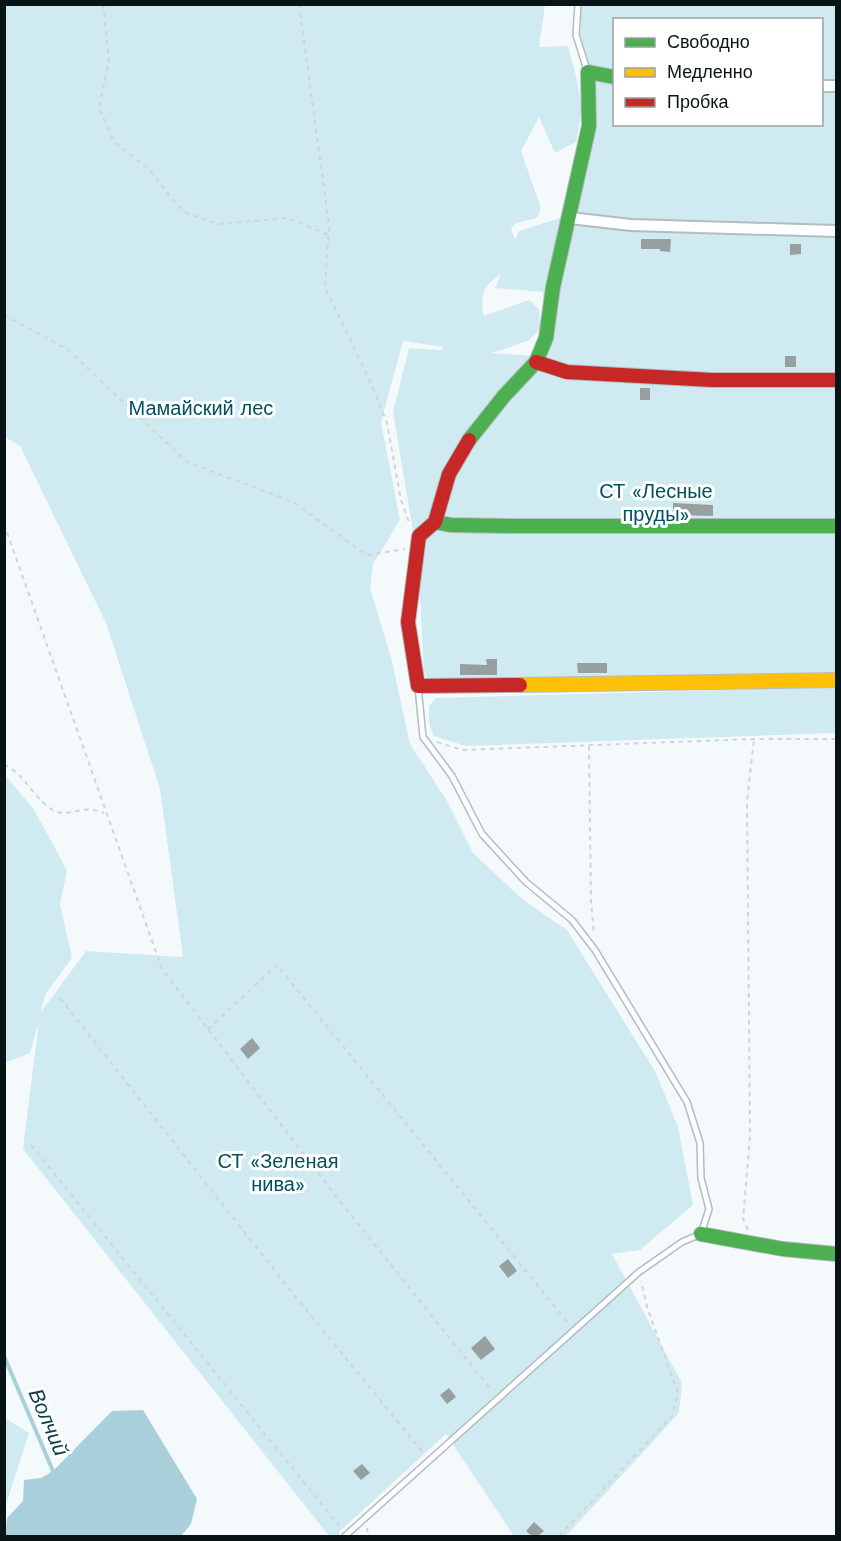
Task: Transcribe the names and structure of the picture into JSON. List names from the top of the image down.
{
  "water": ["Волчий"],
  "parks": ["Мамайский лес", "СТ «Лесные пруды»", "СТ «Зеленая нива»"],
  "legend": ["Свободно", "Медленно", "Пробка"]
}
